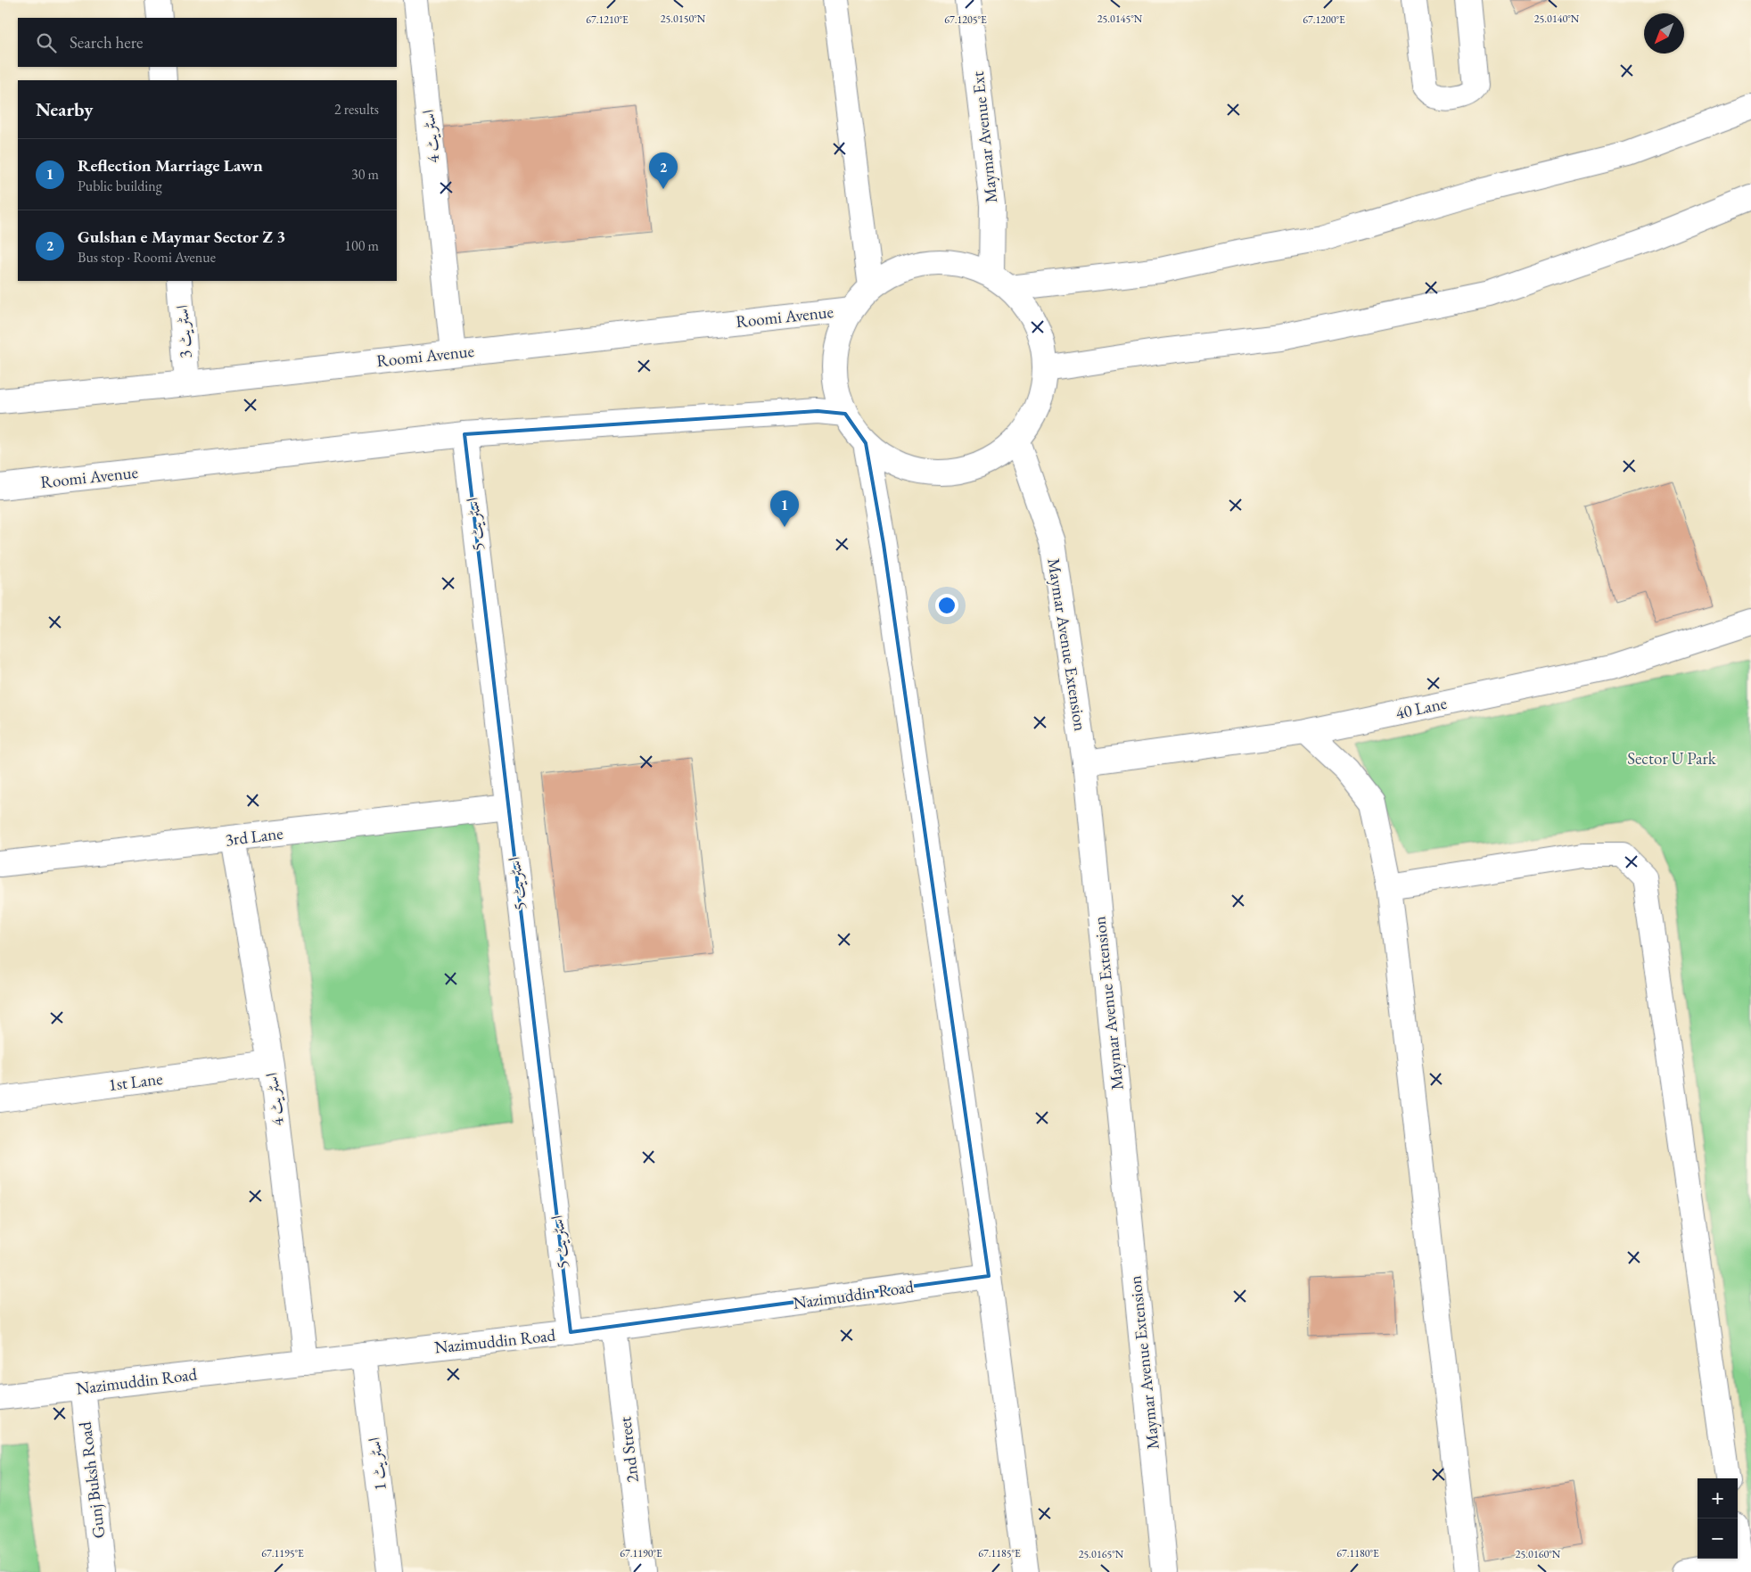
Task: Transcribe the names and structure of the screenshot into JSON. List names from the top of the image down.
{
  "streets": {
    "street": [
      "اسٹریٹ 4",
      "Maymar Avenue Ext",
      "Roomi Avenue",
      "اسٹریٹ 3",
      "اسٹریٹ 5",
      "Maymar Avenue Extension",
      "40 Lane",
      "3rd Lane",
      "1st Lane",
      "Nazimuddin Road",
      "2nd Street",
      "اسٹریٹ 1",
      "Gunj Buksh Road"
    ]
  },
  "crossings": [
    ["اسٹریٹ 4", "Roomi Avenue"],
    ["اسٹریٹ 4", "3rd Lane"],
    ["اسٹریٹ 4", "1st Lane"],
    ["اسٹریٹ 4", "Nazimuddin Road"],
    ["Roomi Avenue", "اسٹریٹ 3"],
    ["Roomi Avenue", "اسٹریٹ 5"],
    ["اسٹریٹ 5", "3rd Lane"],
    ["اسٹریٹ 5", "Nazimuddin Road"],
    ["Maymar Avenue Extension", "40 Lane"],
    ["Nazimuddin Road", "2nd Street"],
    ["Nazimuddin Road", "اسٹریٹ 1"],
    ["Nazimuddin Road", "Gunj Buksh Road"]
  ],
  "parks": ["Sector U Park"],
  "north": "bottom left",
  "page": {
    "search": "Search here",
    "heading": ["Nearby", "2 results"],
    "list": [
      {
        "mark": "1",
        "name": "Reflection Marriage Lawn",
        "note": "Public building",
        "value": "30 m"
      },
      {
        "mark": "2",
        "name": "Gulshan e Maymar Sector Z 3",
        "note": "Bus stop · Roomi Avenue",
        "value": "100 m"
      }
    ],
    "pins": ["2", "1"],
    "map_buttons": ["+", "−"]
  },
  "coordinates": [
    "25.0150°N",
    "25.0145°N",
    "25.0140°N",
    "67.1210°E",
    "67.1205°E",
    "67.1200°E",
    "67.1195°E",
    "67.1190°E",
    "67.1185°E",
    "67.1180°E",
    "25.0165°N",
    "25.0160°N"
  ]
}
